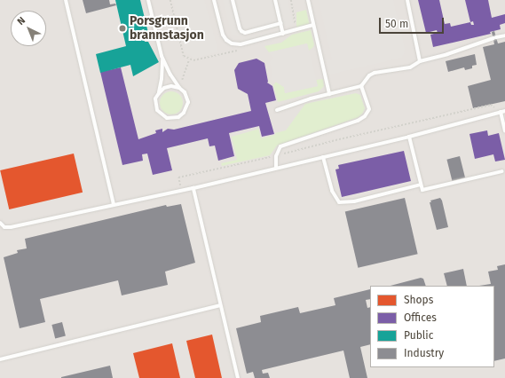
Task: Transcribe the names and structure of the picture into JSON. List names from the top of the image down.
{
  "places": ["Porsgrunn brannstasjon"],
  "legend": [
    "Shops",
    "Offices",
    "Public",
    "Industry"
  ],
  "scale_bar": "50 m",
  "north": "top left"
}
